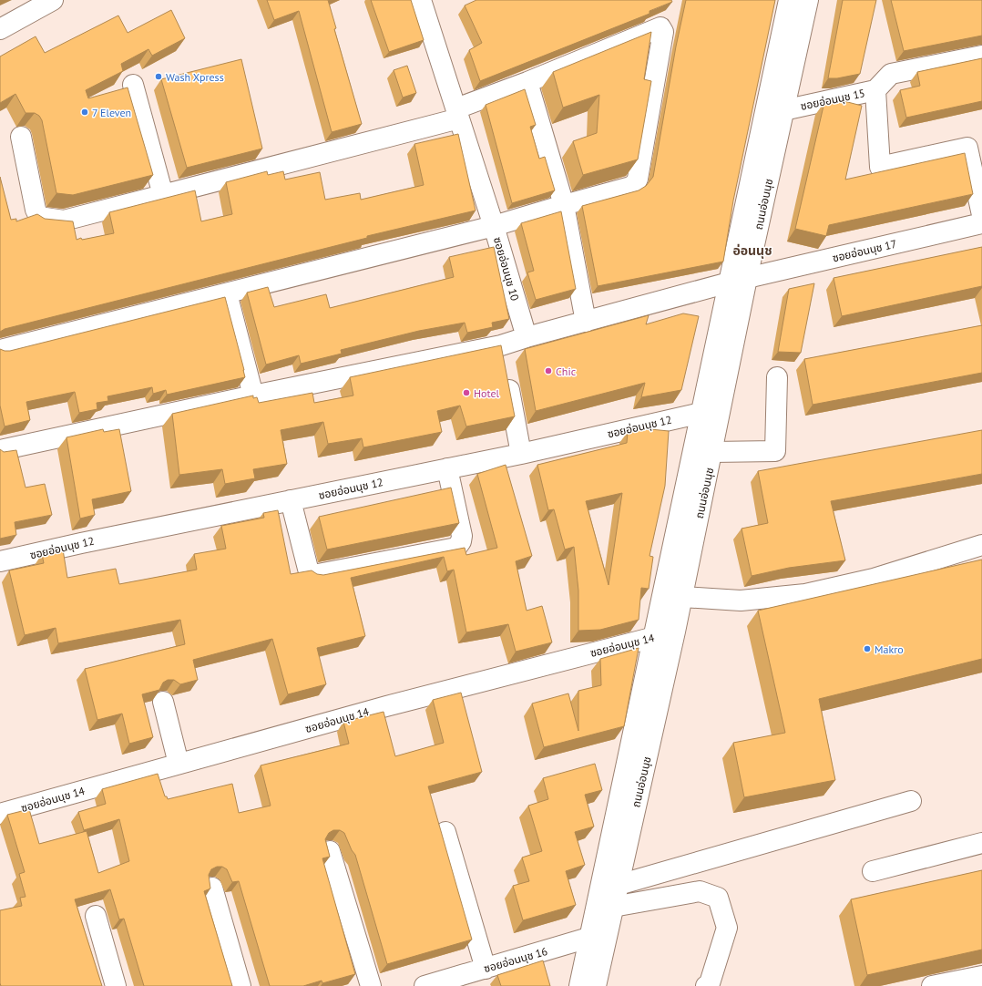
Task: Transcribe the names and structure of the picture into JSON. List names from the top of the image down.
{
  "streets": {
    "street": [
      "ซอยอ่อนนุช 15",
      "ถนนอ่อนนุช",
      "ซอยอ่อนนุช 17",
      "ซอยอ่อนนุช 10",
      "ซอยอ่อนนุช 12",
      "ซอยอ่อนนุช 14",
      "ซอยอ่อนนุช 16"
    ]
  },
  "crossings": [
    ["ซอยอ่อนนุช 15", "ถนนอ่อนนุช"],
    ["ถนนอ่อนนุช", "ซอยอ่อนนุช 17"],
    ["ถนนอ่อนนุช", "ซอยอ่อนนุช 12"],
    ["ถนนอ่อนนุช", "ซอยอ่อนนุช 14"],
    ["ถนนอ่อนนุช", "ซอยอ่อนนุช 16"]
  ],
  "districts": ["อ่อนนุช"],
  "places": [
    "Wash Xpress",
    "7 Eleven",
    "Chic",
    "Hotel",
    "Makro"
  ]
}
